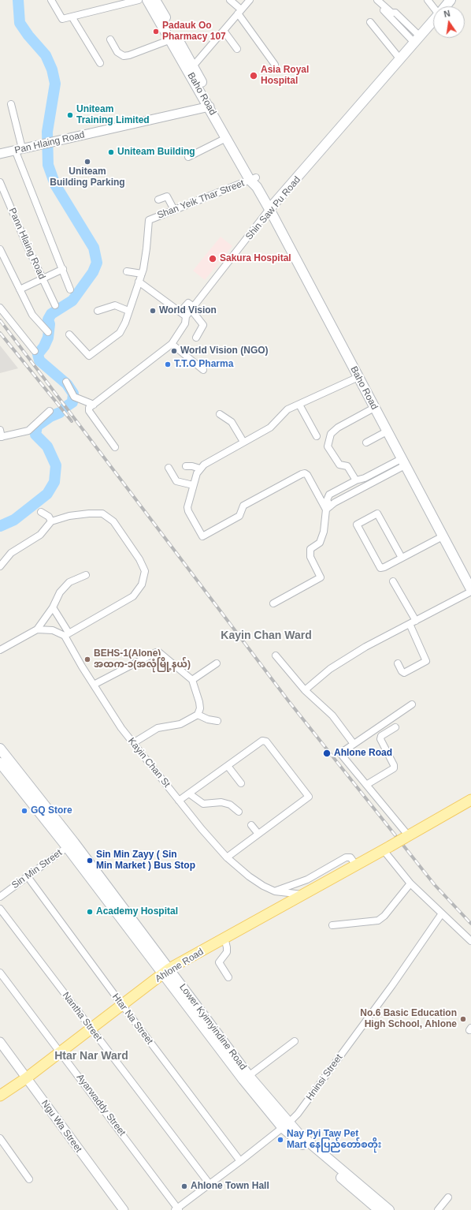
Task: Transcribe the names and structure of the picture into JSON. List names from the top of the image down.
{
  "streets": {
    "main road": [
      "Baho Road",
      "Shin Saw Pu Road",
      "Ahlone Road",
      "Lower Kyimyindine Road"
    ],
    "street": [
      "Pan Hlaing Road",
      "Shan Yeik Thar Street",
      "Pann Hlaing Road",
      "Kayin Chan St",
      "Sin Min Street",
      "Nantha Street",
      "Htar Na Street",
      "Hninsi Street",
      "Ayarwaddy Street",
      "Ngu Wa Street"
    ]
  },
  "crossings": [
    ["Baho Road", "Pan Hlaing Road"],
    ["Baho Road", "Shan Yeik Thar Street"],
    ["Baho Road", "Shin Saw Pu Road"],
    ["Sin Min Street", "Htar Na Street"],
    ["Sin Min Street", "Lower Kyimyindine Road"],
    ["Ahlone Road", "Nantha Street"],
    ["Ahlone Road", "Htar Na Street"],
    ["Ahlone Road", "Lower Kyimyindine Road"],
    ["Ahlone Road", "Ayarwaddy Street"],
    ["Ahlone Road", "Ngu Wa Street"],
    ["Nantha Street", "Hninsi Street"],
    ["Htar Na Street", "Hninsi Street"],
    ["Lower Kyimyindine Road", "Hninsi Street"],
    ["Hninsi Street", "Ayarwaddy Street"]
  ],
  "districts": ["Kayin Chan Ward", "Htar Nar Ward"],
  "places": [
    "Padauk Oo Pharmacy 107",
    "Asia Royal Hospital",
    "Uniteam Training Limited",
    "Uniteam Building",
    "Uniteam Building Parking",
    "Sakura Hospital",
    "World Vision",
    "World Vision (NGO)",
    "T.T.O Pharma",
    "BEHS-1(Alone) အထက-၁(အလုံမြို့နယ်)",
    "Ahlone Road",
    "GQ Store",
    "Sin Min Zayy ( Sin Min Market ) Bus Stop",
    "Academy Hospital",
    "No.6 Basic Education High School, Ahlone",
    "Nay Pyi Taw Pet Mart နေပြည်တော်စတိုး",
    "Ahlone Town Hall"
  ],
  "north": "top"
}
